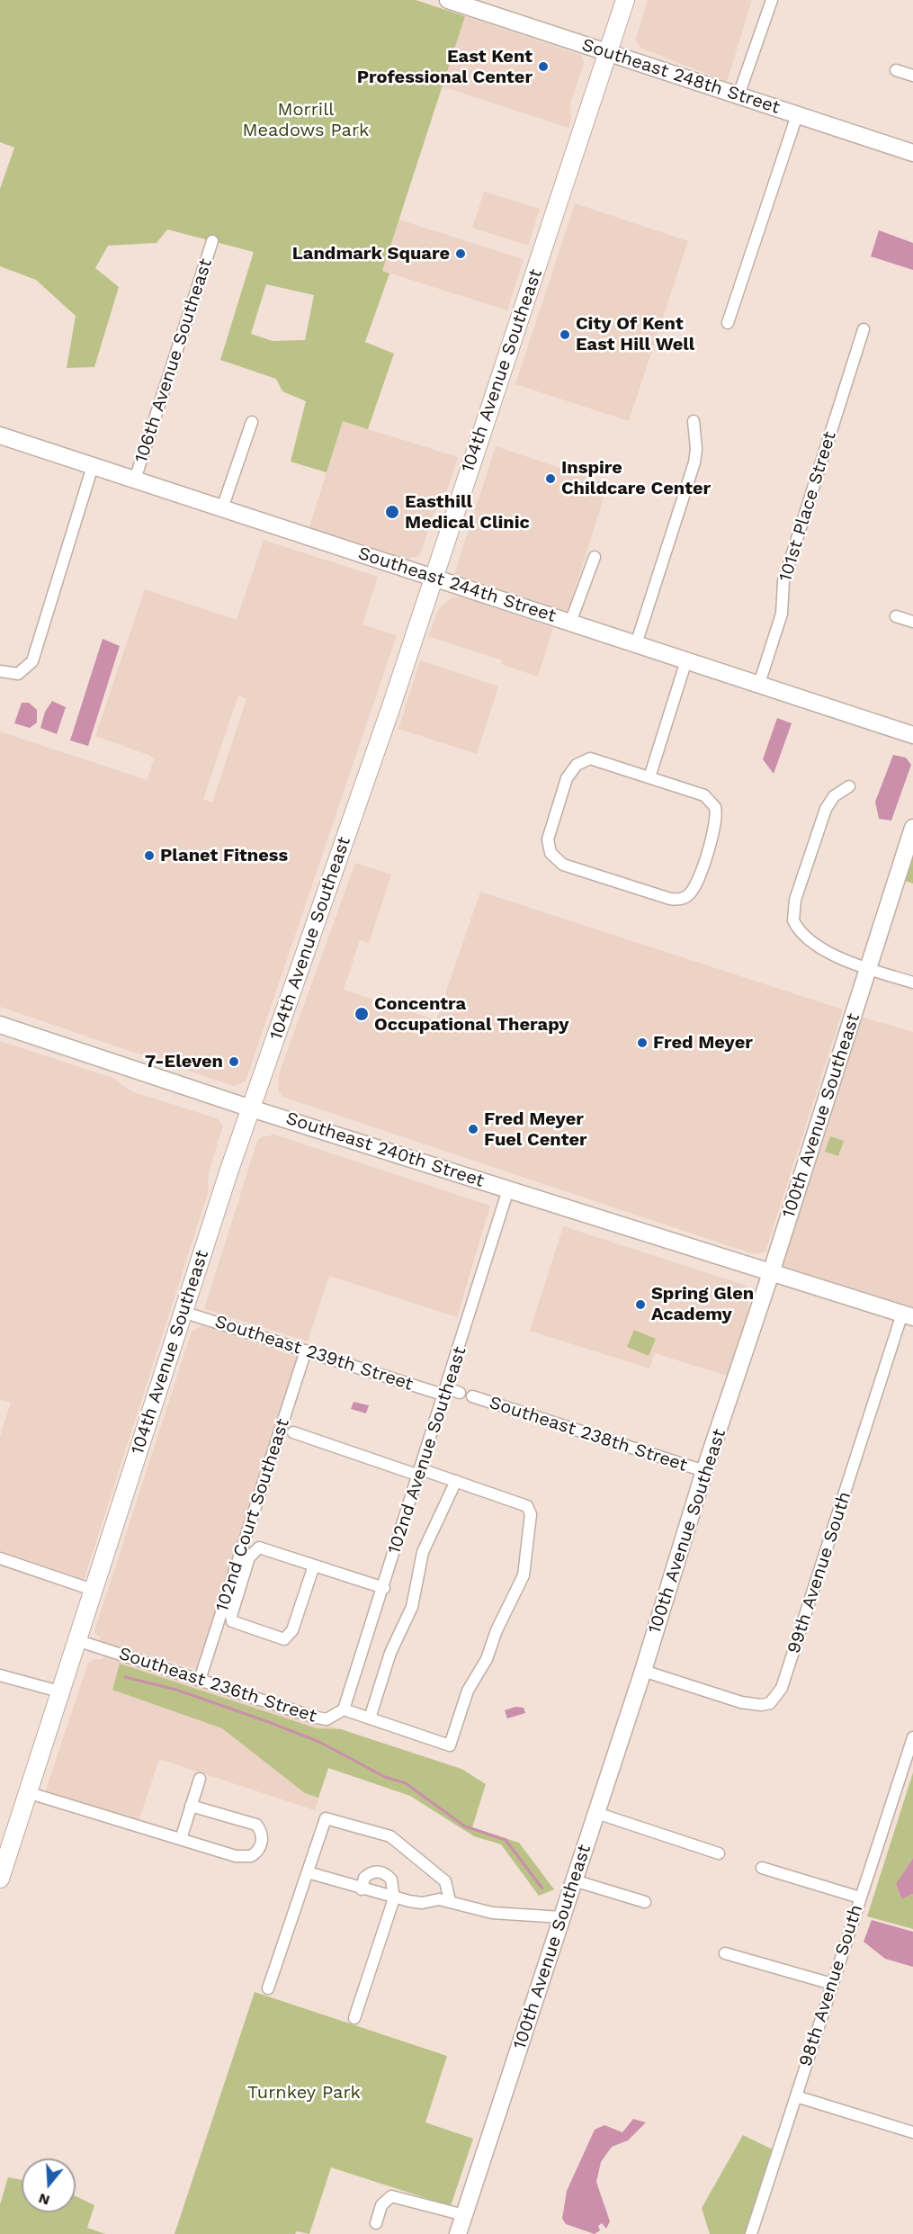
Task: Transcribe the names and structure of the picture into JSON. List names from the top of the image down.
{
  "streets": {
    "main road": ["104th Avenue Southeast"],
    "street": [
      "Southeast 248th Street",
      "106th Avenue Southeast",
      "101st Place Street",
      "Southeast 244th Street",
      "100th Avenue Southeast",
      "Southeast 240th Street",
      "Southeast 239th Street",
      "Southeast 238th Street",
      "102nd Avenue Southeast",
      "102nd Court Southeast",
      "99th Avenue South",
      "Southeast 236th Street",
      "98th Avenue South"
    ]
  },
  "crossings": [
    ["Southeast 248th Street", "104th Avenue Southeast"],
    ["106th Avenue Southeast", "Southeast 244th Street"],
    ["104th Avenue Southeast", "Southeast 244th Street"],
    ["104th Avenue Southeast", "Southeast 240th Street"],
    ["104th Avenue Southeast", "Southeast 239th Street"],
    ["104th Avenue Southeast", "Southeast 236th Street"],
    ["101st Place Street", "Southeast 244th Street"],
    ["100th Avenue Southeast", "Southeast 240th Street"],
    ["100th Avenue Southeast", "Southeast 238th Street"],
    ["100th Avenue Southeast", "99th Avenue South"],
    ["Southeast 240th Street", "102nd Avenue Southeast"],
    ["Southeast 240th Street", "99th Avenue South"],
    ["Southeast 239th Street", "102nd Avenue Southeast"],
    ["Southeast 239th Street", "102nd Court Southeast"],
    ["102nd Avenue Southeast", "Southeast 236th Street"],
    ["102nd Court Southeast", "Southeast 236th Street"]
  ],
  "parks": ["Morrill Meadows Park", "Turnkey Park"],
  "places": [
    "East Kent Professional Center",
    "Landmark Square",
    "City Of Kent East Hill Well",
    "Inspire Childcare Center",
    "Easthill Medical Clinic",
    "Planet Fitness",
    "Concentra Occupational Therapy",
    "Fred Meyer",
    "7-Eleven",
    "Fred Meyer Fuel Center",
    "Spring Glen Academy"
  ],
  "north": "bottom"
}
